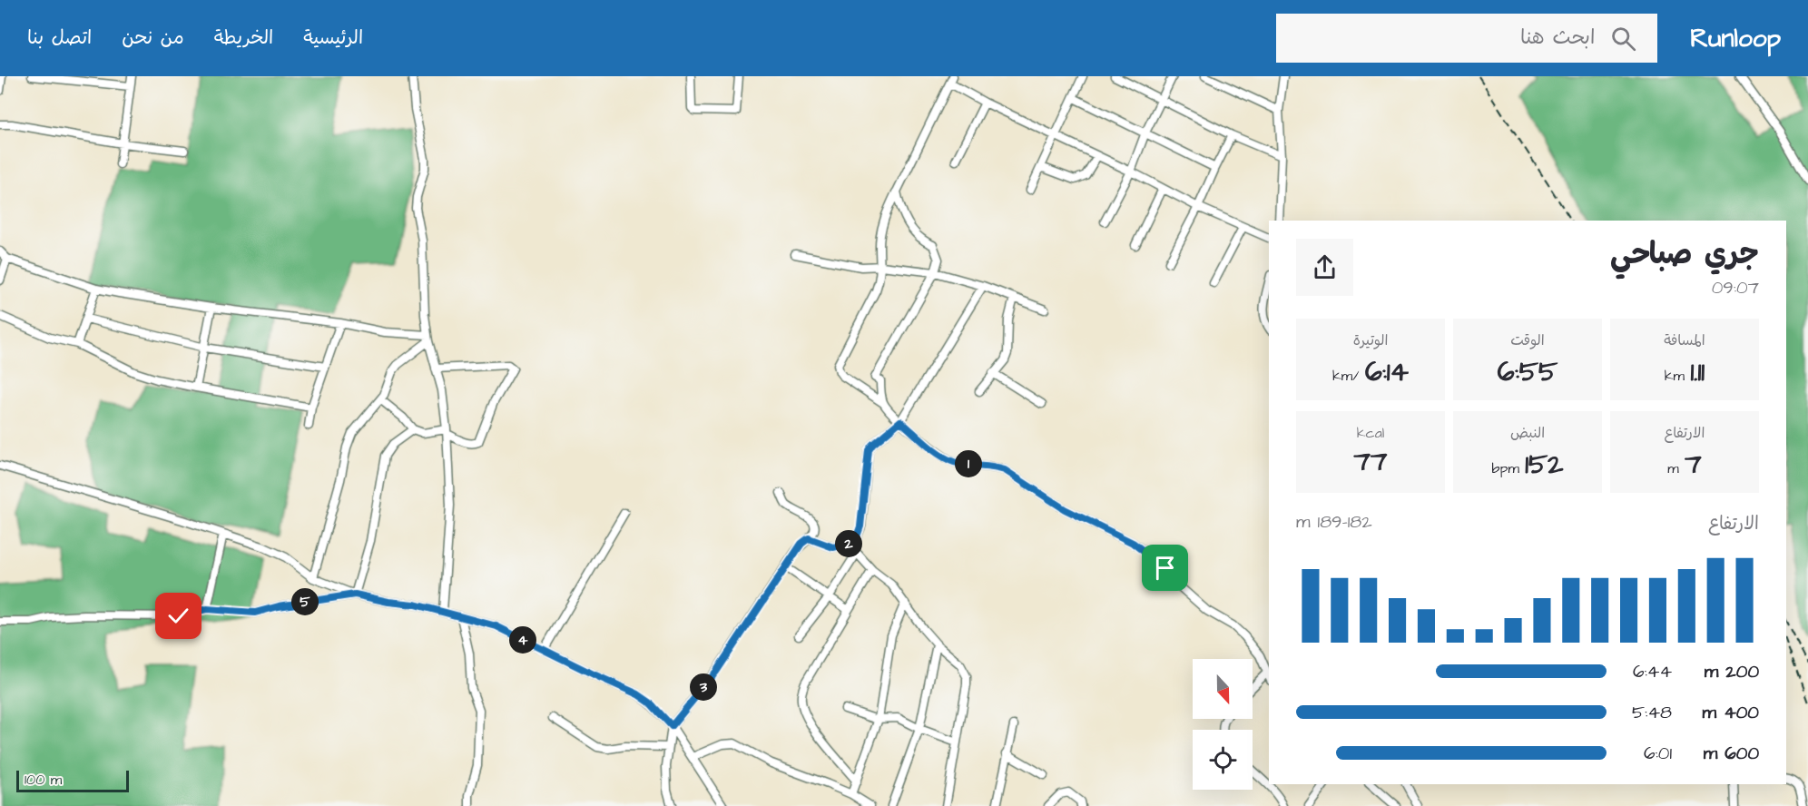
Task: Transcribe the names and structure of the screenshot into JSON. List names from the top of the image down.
{
  "scale_bar": "100 m",
  "north": "bottom",
  "page": {
    "header": "Runloop",
    "search": "ابحث هنا",
    "nav": [
      "الرئيسية",
      "الخريطة",
      "من نحن",
      "اتصل بنا"
    ],
    "heading": ["جري صباحي", "09:07"],
    "stats": [
      ["المسافة", "1.11 km"],
      ["الوقت", "6:55"],
      ["الوتيرة", "6:14 /km"],
      ["الارتفاع", "7 m"],
      ["النبض", "152 bpm"],
      ["kcal", "77"]
    ],
    "pins": [
      "1",
      "2",
      "5",
      "4",
      "3"
    ],
    "chart": ["الارتفاع", "182–189 m"],
    "list": [
      {
        "name": "200 m",
        "note": "6:44"
      },
      {
        "name": "400 m",
        "note": "5:48"
      },
      {
        "name": "600 m",
        "note": "6:01"
      }
    ],
    "scale": "100 m"
  }
}
